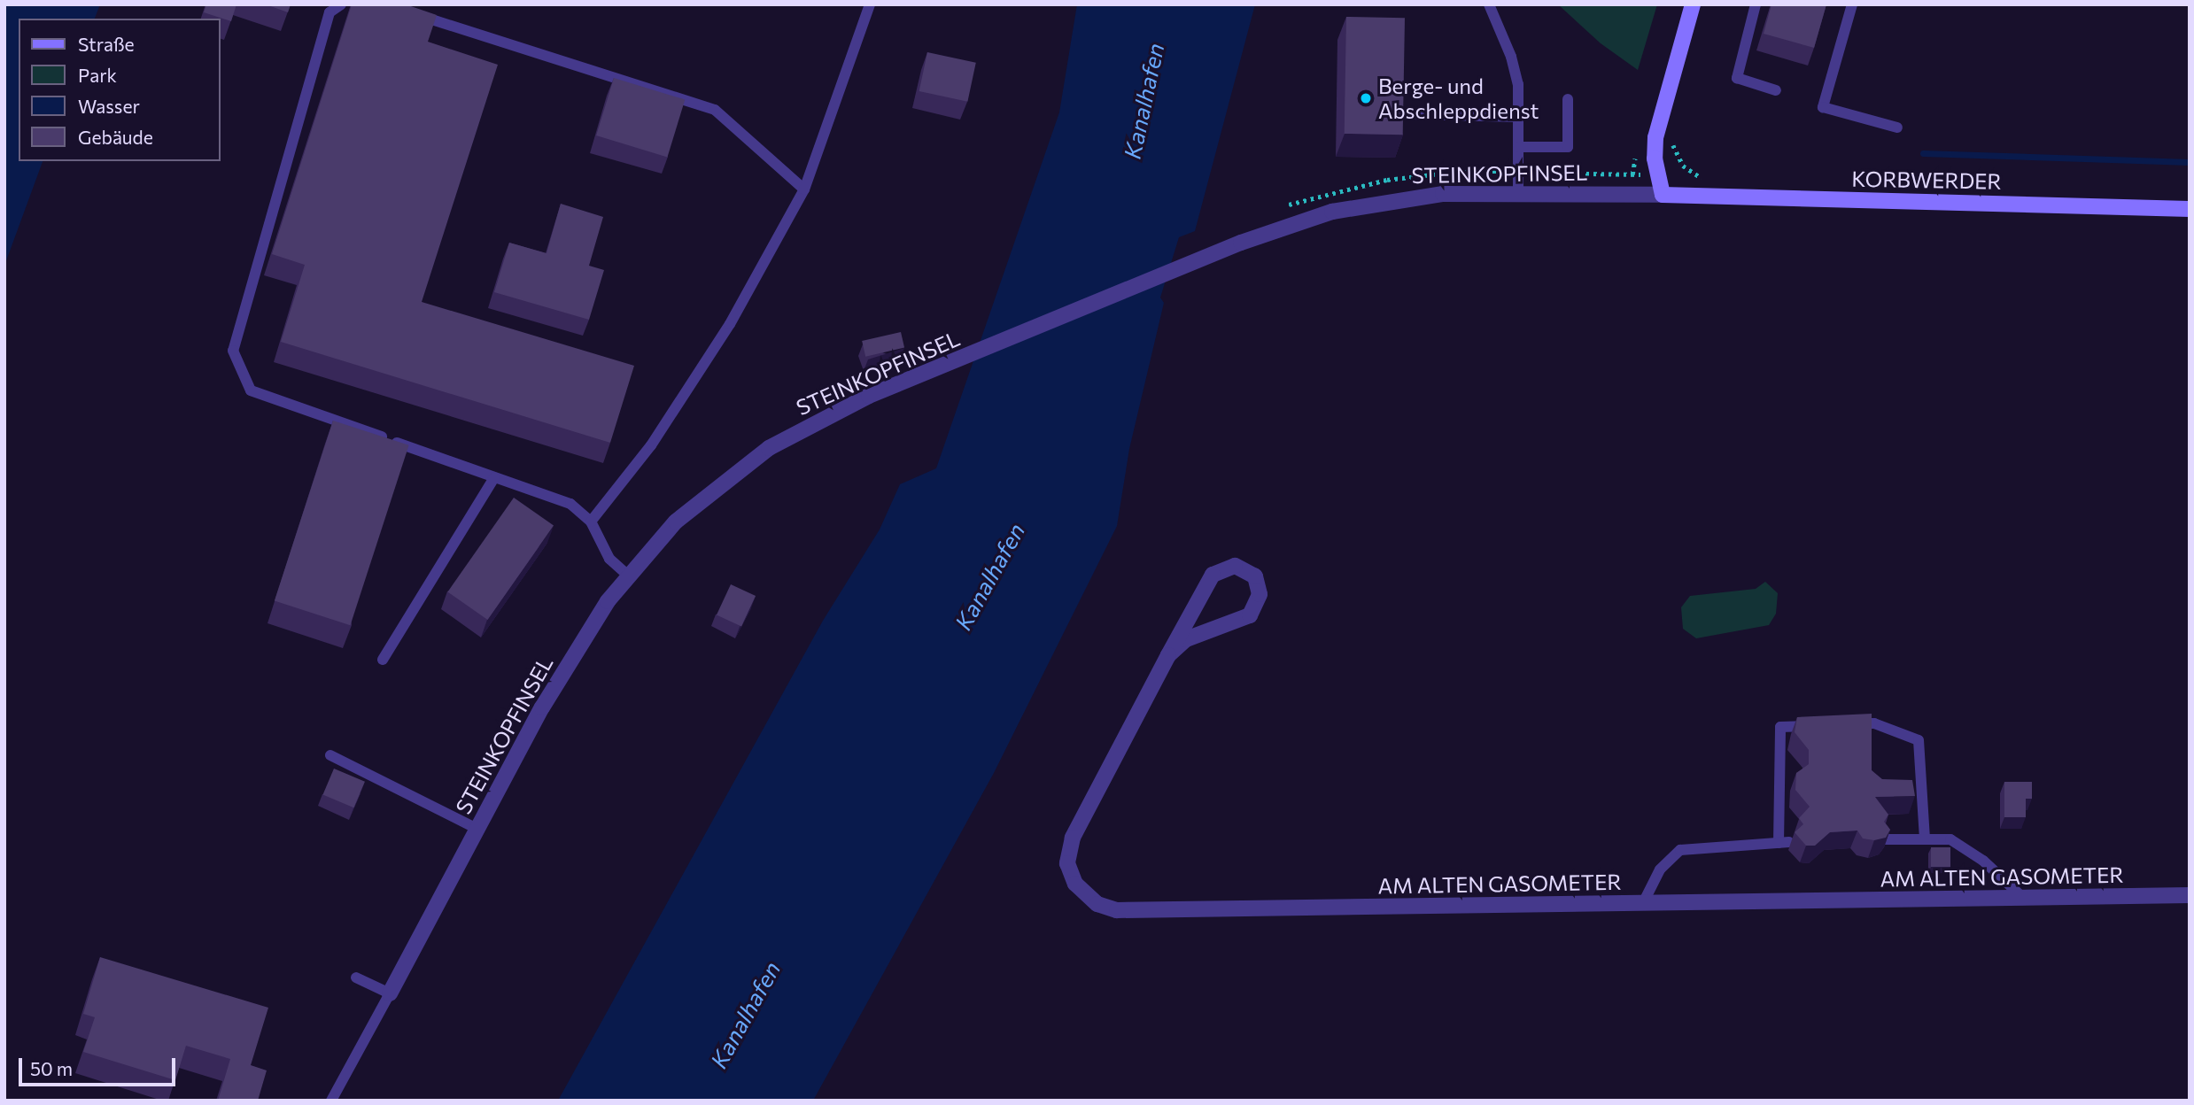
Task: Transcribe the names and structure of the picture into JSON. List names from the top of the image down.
{
  "streets": {
    "main road": ["KORBWERDER"],
    "street": ["STEINKOPFINSEL", "AM ALTEN GASOMETER"]
  },
  "crossings": [
    ["STEINKOPFINSEL", "KORBWERDER"]
  ],
  "water": ["Kanalhafen"],
  "places": ["Berge- und Abschleppdienst"],
  "legend": [
    "Straße",
    "Park",
    "Wasser",
    "Gebäude"
  ],
  "scale_bar": "50 m"
}
